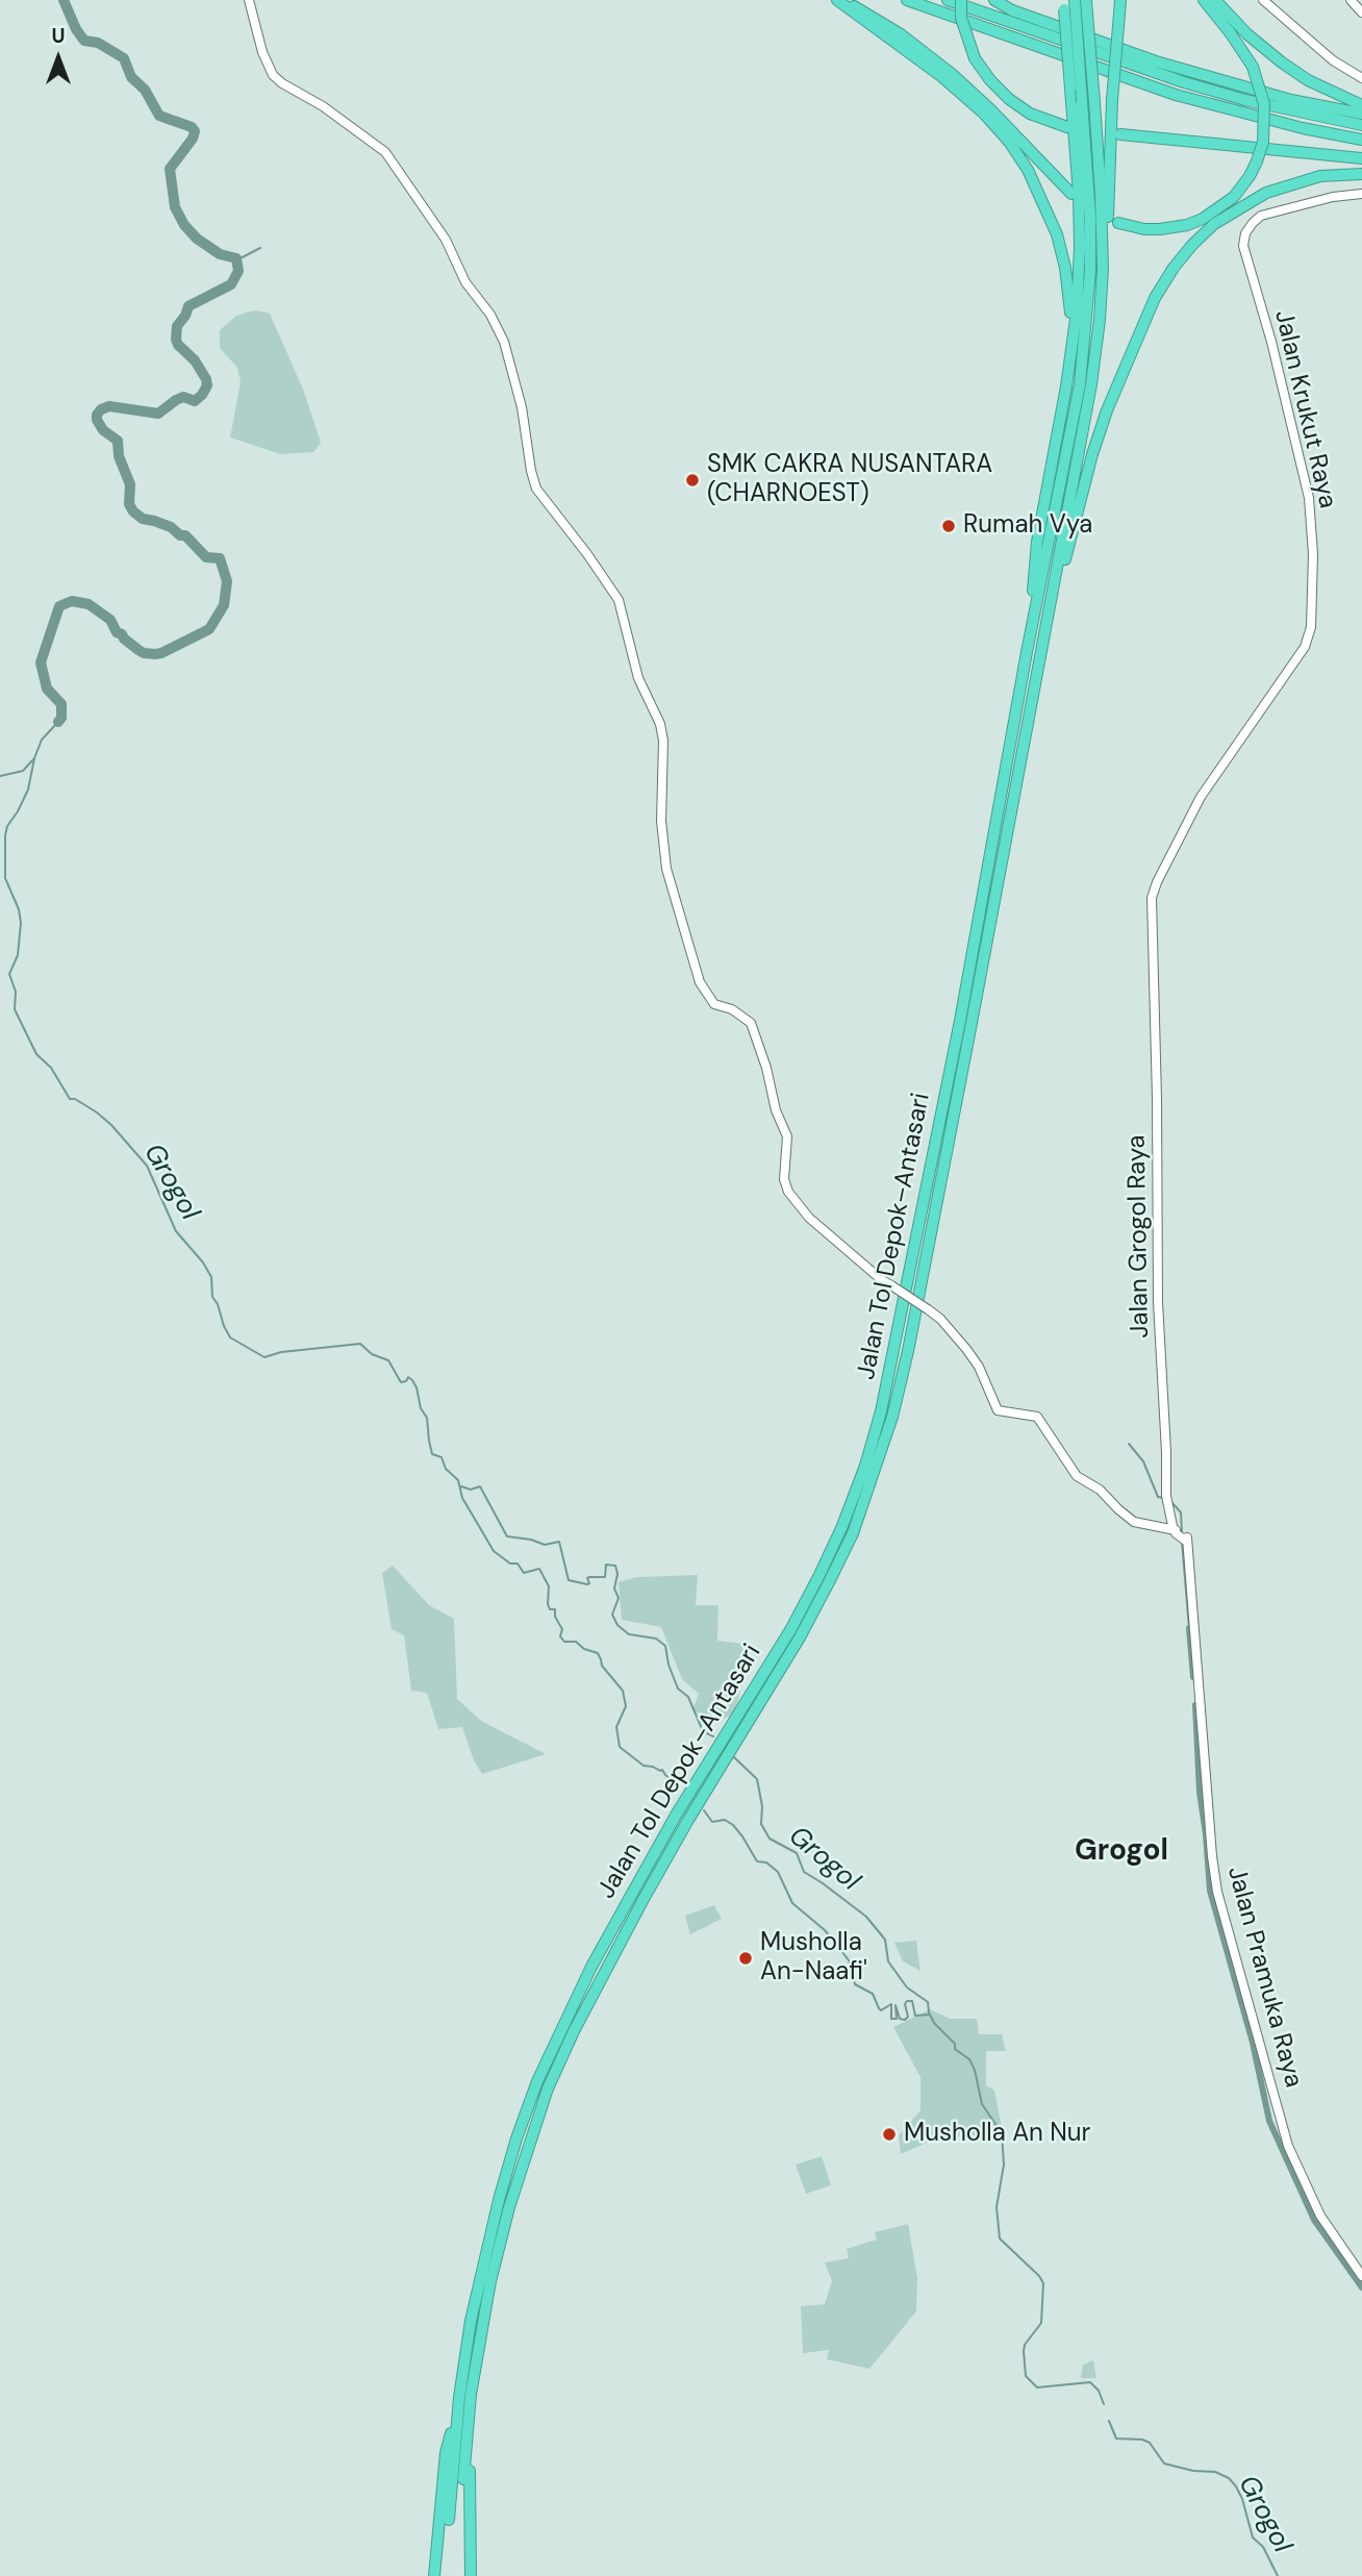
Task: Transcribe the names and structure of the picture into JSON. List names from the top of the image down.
{
  "streets": {
    "highway": ["Jalan Tol Depok–Antasari"],
    "street": ["Jalan Krukut Raya", "Jalan Grogol Raya", "Jalan Pramuka Raya"]
  },
  "crossings": [
    ["Jalan Krukut Raya", "Jalan Grogol Raya"],
    ["Jalan Grogol Raya", "Jalan Pramuka Raya"]
  ],
  "districts": ["Grogol"],
  "water": ["Grogol"],
  "places": [
    "SMK CAKRA NUSANTARA (CHARNOEST)",
    "Rumah Vya",
    "Musholla An-Naafi'",
    "Musholla An Nur"
  ],
  "north": "top"
}
